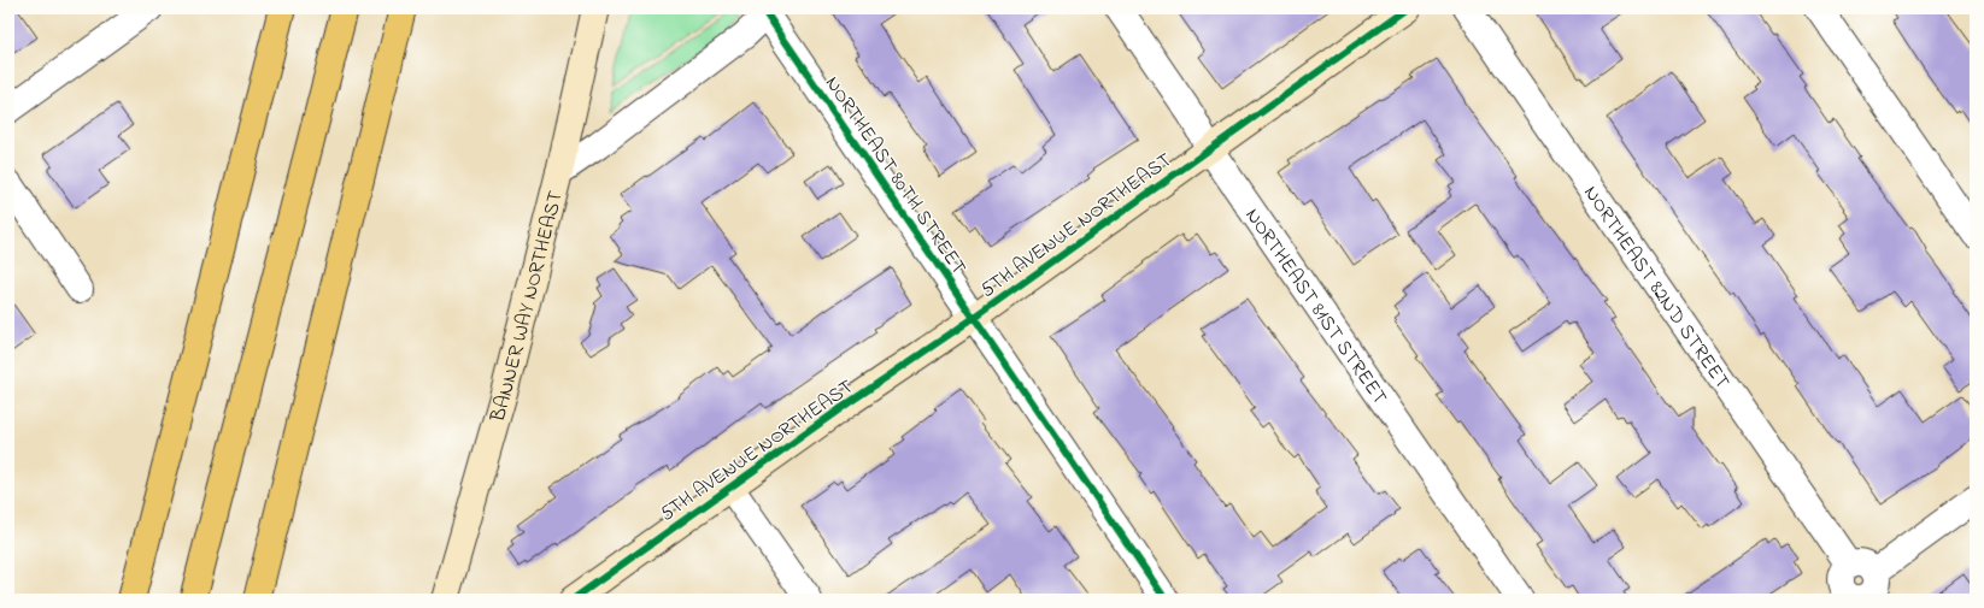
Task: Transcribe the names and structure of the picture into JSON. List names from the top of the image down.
{
  "streets": {
    "main road": ["5TH AVENUE NORTHEAST", "BANNER WAY NORTHEAST"],
    "street": ["NORTHEAST 80TH STREET", "NORTHEAST 82ND STREET", "NORTHEAST 81ST STREET"]
  },
  "crossings": [
    ["NORTHEAST 80TH STREET", "5TH AVENUE NORTHEAST"],
    ["5TH AVENUE NORTHEAST", "NORTHEAST 81ST STREET"]
  ]
}
